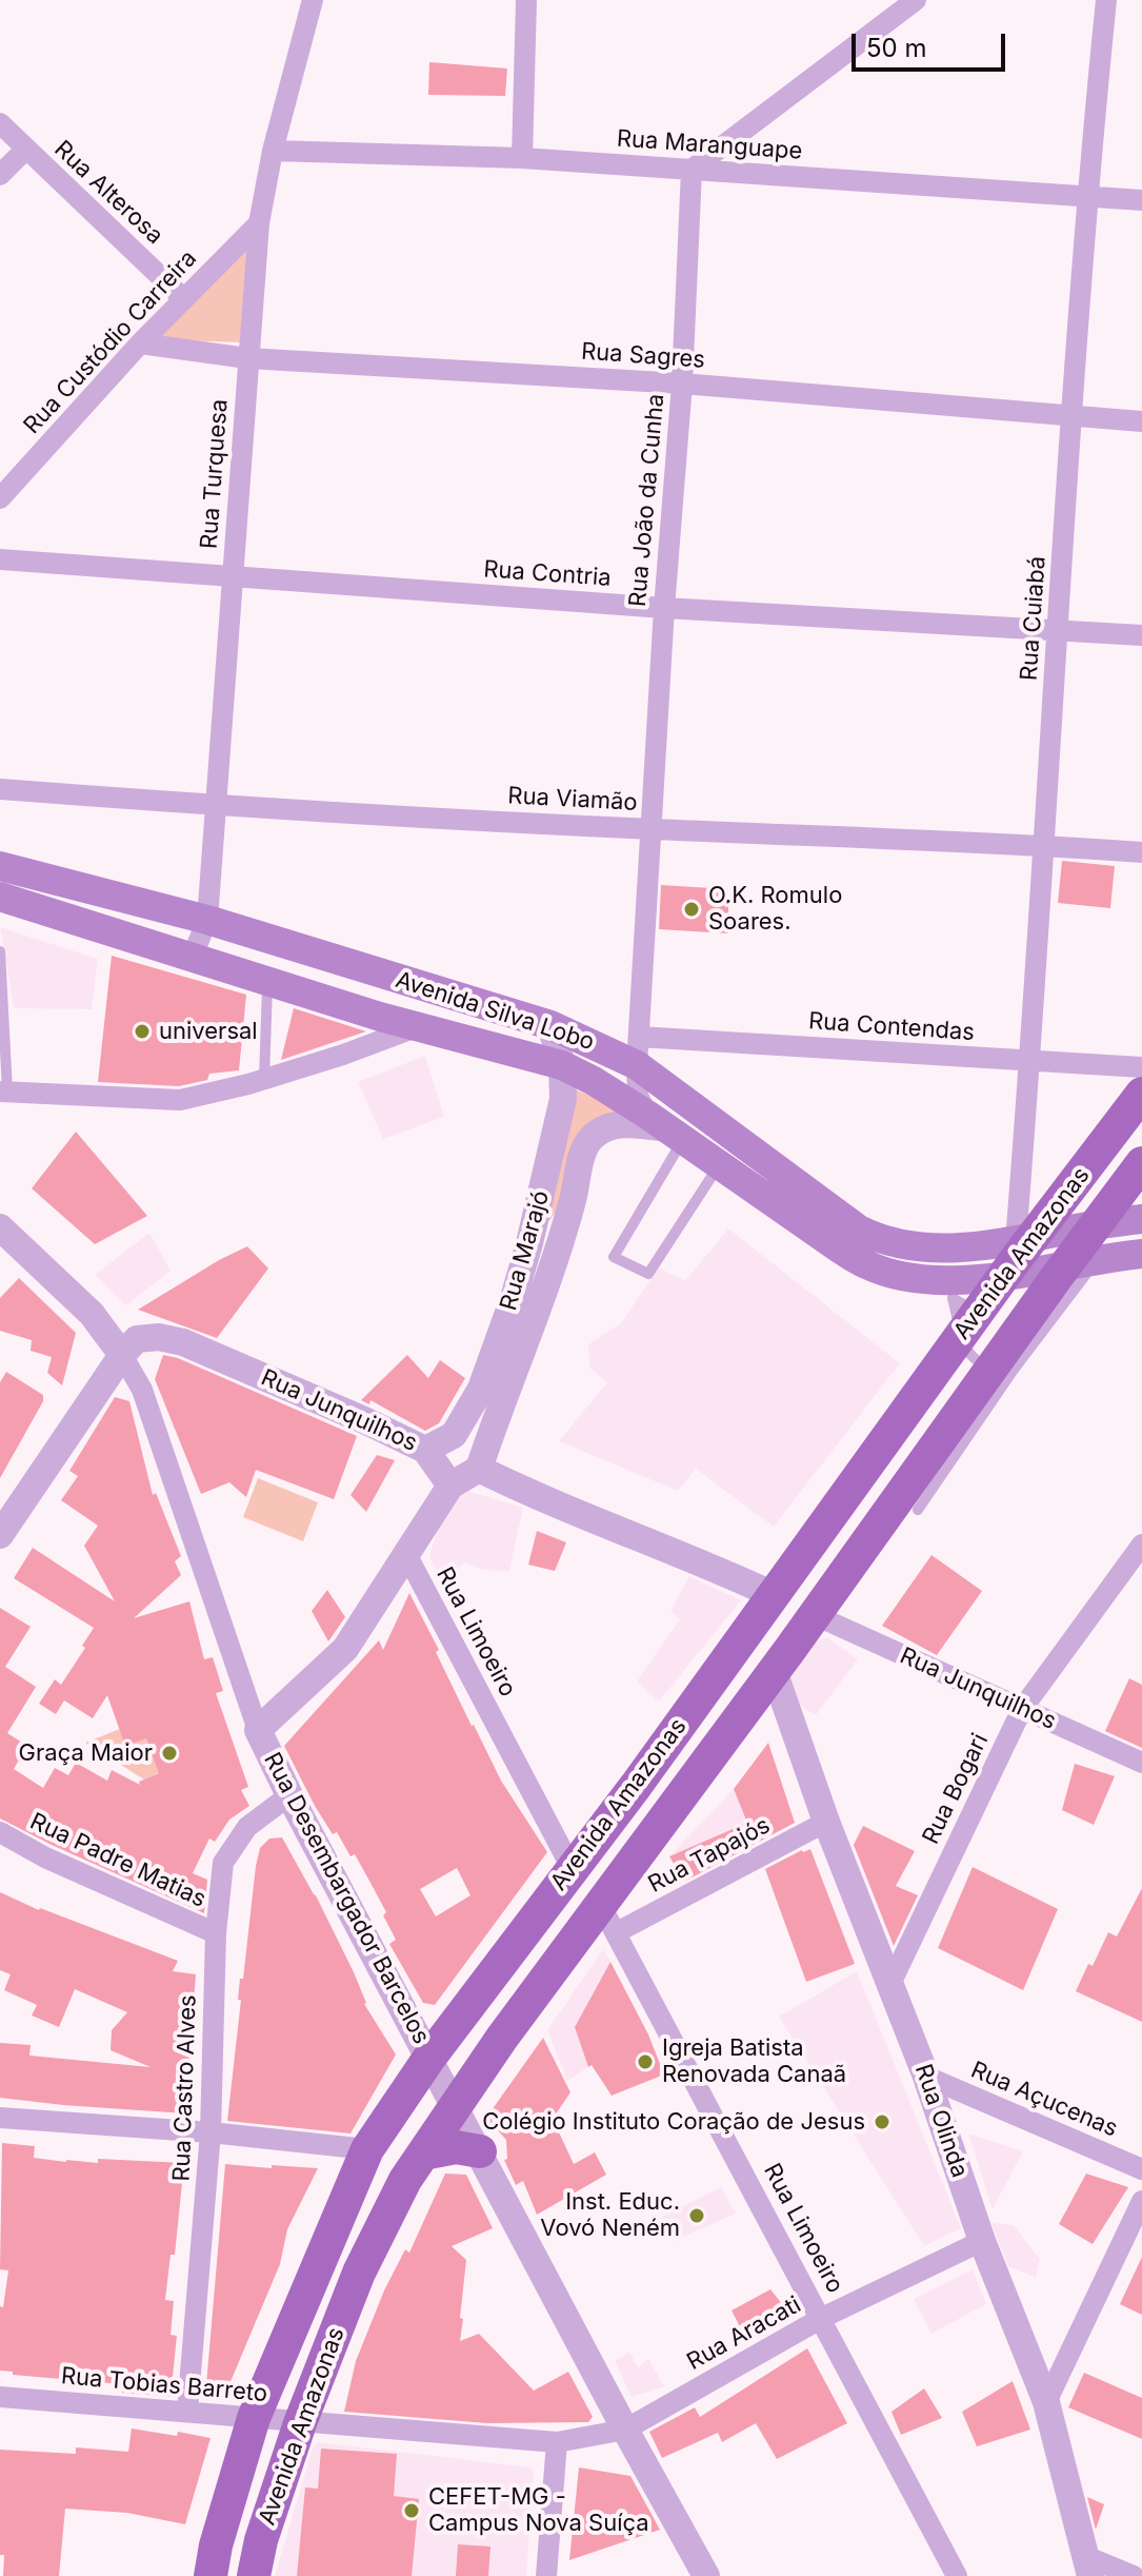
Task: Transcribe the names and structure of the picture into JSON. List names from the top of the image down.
{
  "streets": {
    "main road": ["Avenida Silva Lobo", "Avenida Amazonas"],
    "street": [
      "Rua Maranguape",
      "Rua Alterosa",
      "Rua Custódio Carreira",
      "Rua Sagres",
      "Rua Turquesa",
      "Rua João da Cunha",
      "Rua Contria",
      "Rua Cuiabá",
      "Rua Viamão",
      "Rua Contendas",
      "Rua Marajó",
      "Rua Junquilhos",
      "Rua Limoeiro",
      "Rua Bogari",
      "Rua Tapajós",
      "Rua Padre Matias",
      "Rua Desembargador Barcelos",
      "Rua Castro Alves",
      "Rua Açucenas",
      "Rua Olinda",
      "Rua Aracati",
      "Rua Tobias Barreto"
    ]
  },
  "crossings": [
    ["Rua Maranguape", "Rua Turquesa"],
    ["Rua Maranguape", "Rua João da Cunha"],
    ["Rua Maranguape", "Rua Cuiabá"],
    ["Rua Alterosa", "Rua Custódio Carreira"],
    ["Rua Custódio Carreira", "Rua Sagres"],
    ["Rua Custódio Carreira", "Rua Turquesa"],
    ["Rua Sagres", "Rua Turquesa"],
    ["Rua Sagres", "Rua João da Cunha"],
    ["Rua Sagres", "Rua Cuiabá"],
    ["Rua Turquesa", "Rua Contria"],
    ["Rua Turquesa", "Rua Viamão"],
    ["Rua Turquesa", "Avenida Silva Lobo"],
    ["Rua João da Cunha", "Rua Contria"],
    ["Rua João da Cunha", "Rua Viamão"],
    ["Rua João da Cunha", "Avenida Silva Lobo"],
    ["Rua João da Cunha", "Rua Contendas"],
    ["Rua João da Cunha", "Rua Marajó"],
    ["Rua Contria", "Rua Cuiabá"],
    ["Rua Cuiabá", "Rua Viamão"],
    ["Rua Cuiabá", "Avenida Silva Lobo"],
    ["Rua Cuiabá", "Rua Contendas"],
    ["Avenida Silva Lobo", "Rua Contendas"],
    ["Avenida Silva Lobo", "Rua Marajó"],
    ["Rua Marajó", "Rua Junquilhos"],
    ["Avenida Amazonas", "Rua Junquilhos"],
    ["Avenida Amazonas", "Rua Limoeiro"],
    ["Avenida Amazonas", "Rua Tapajós"],
    ["Avenida Amazonas", "Rua Desembargador Barcelos"],
    ["Avenida Amazonas", "Rua Olinda"],
    ["Avenida Amazonas", "Rua Tobias Barreto"],
    ["Rua Junquilhos", "Rua Bogari"],
    ["Rua Junquilhos", "Rua Desembargador Barcelos"],
    ["Rua Limoeiro", "Rua Tapajós"],
    ["Rua Limoeiro", "Rua Aracati"],
    ["Rua Bogari", "Rua Olinda"],
    ["Rua Tapajós", "Rua Olinda"],
    ["Rua Padre Matias", "Rua Castro Alves"],
    ["Rua Desembargador Barcelos", "Rua Castro Alves"],
    ["Rua Desembargador Barcelos", "Rua Aracati"],
    ["Rua Desembargador Barcelos", "Rua Tobias Barreto"],
    ["Rua Castro Alves", "Rua Tobias Barreto"],
    ["Rua Açucenas", "Rua Olinda"],
    ["Rua Olinda", "Rua Aracati"],
    ["Rua Aracati", "Rua Tobias Barreto"]
  ],
  "places": [
    "O.K. Romulo Soares.",
    "universal",
    "Graça Maior",
    "Igreja Batista Renovada Canaã",
    "Colégio Instituto Coração de Jesus",
    "Inst. Educ. Vovó Neném",
    "CEFET-MG - Campus Nova Suíça"
  ],
  "scale_bar": "50 m"
}
